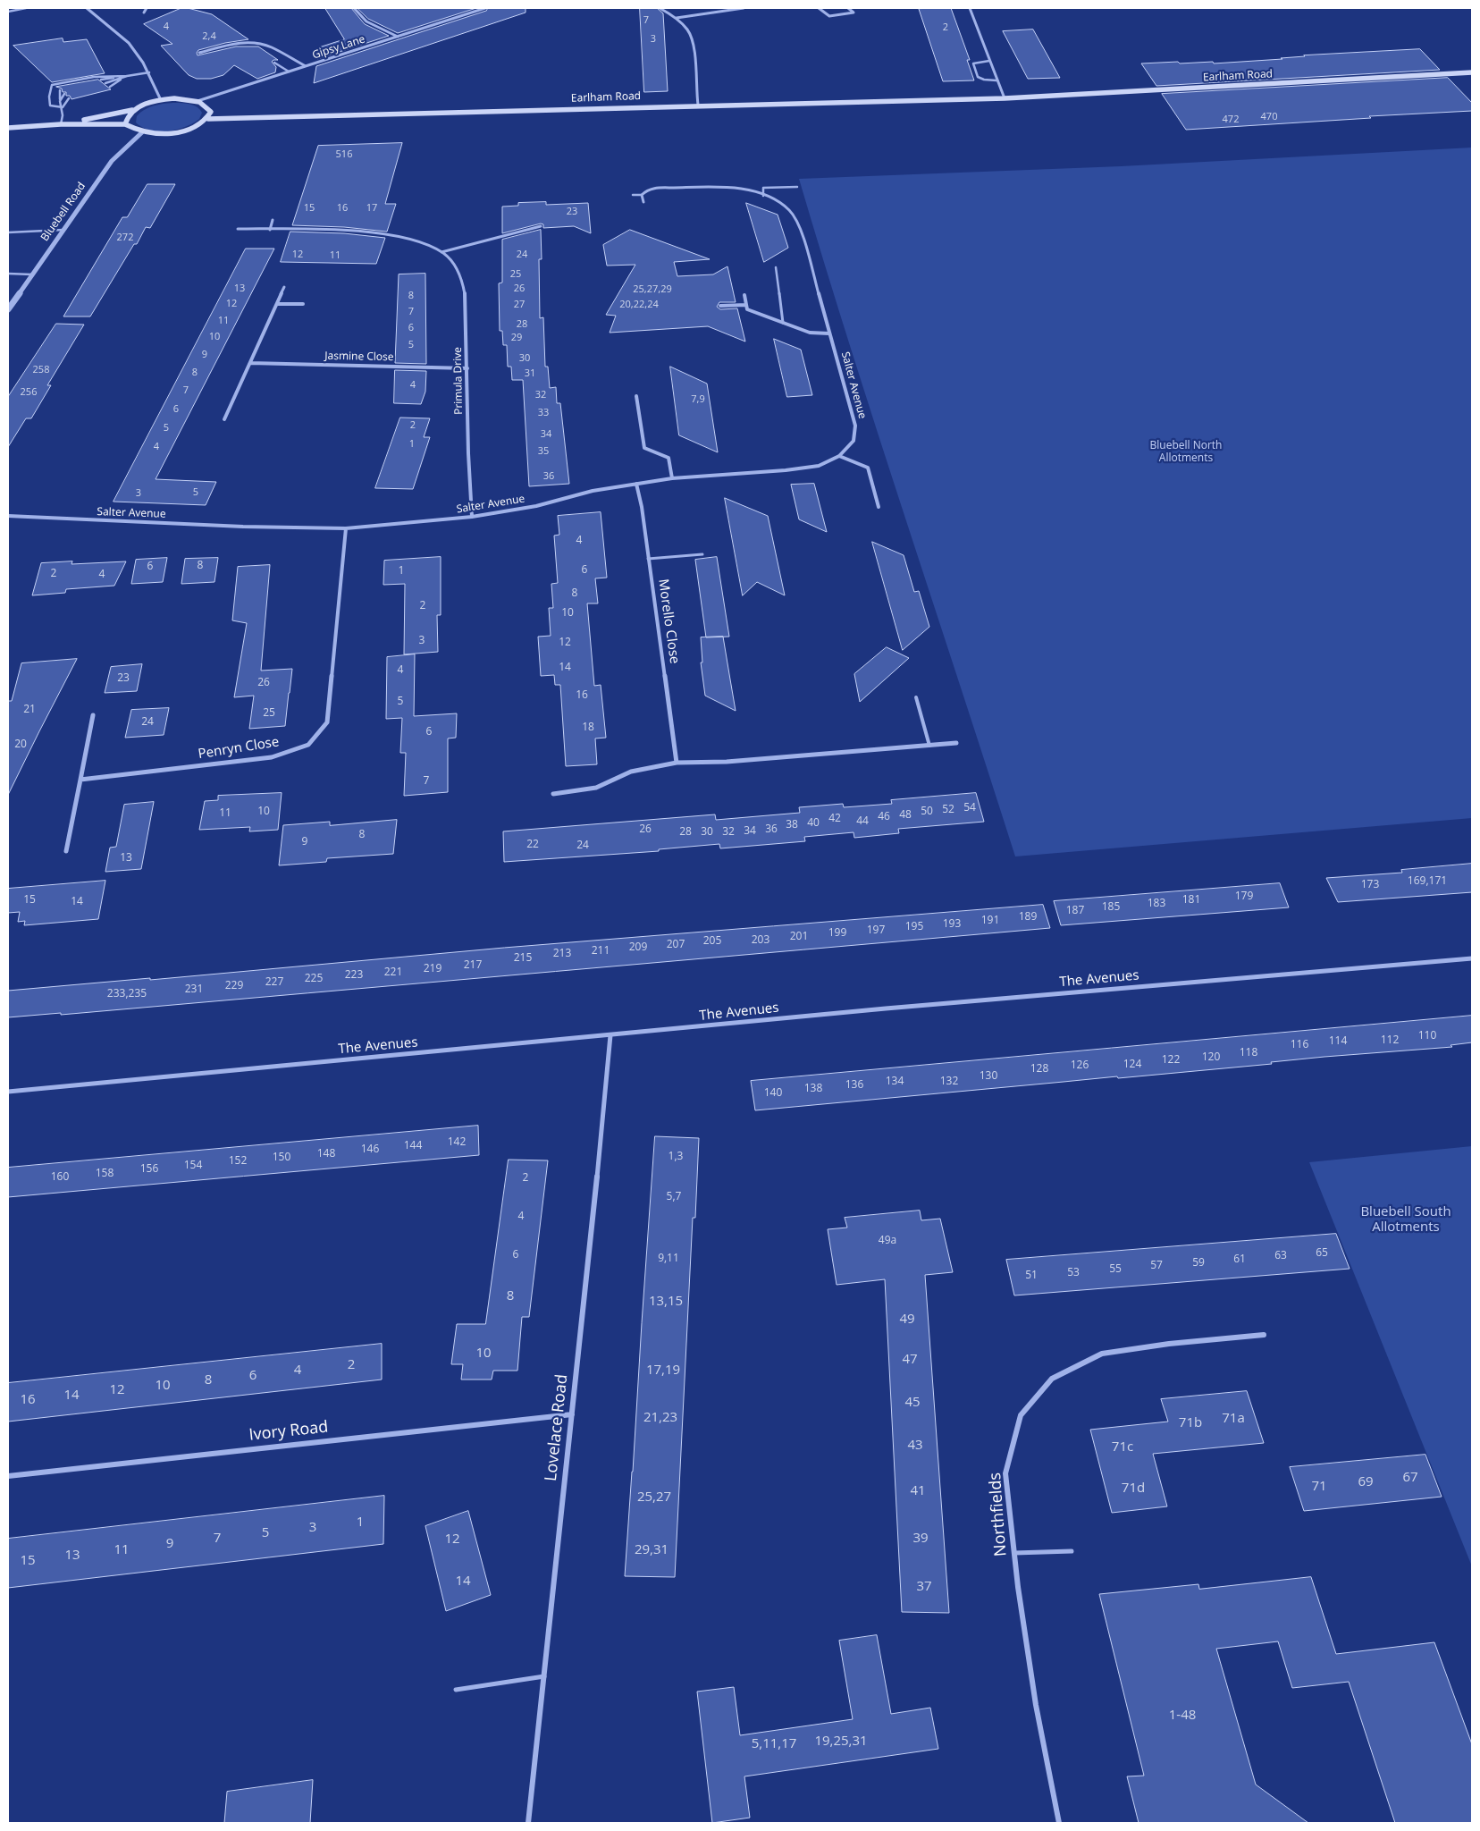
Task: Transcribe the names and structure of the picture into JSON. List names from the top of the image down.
{
  "streets": {
    "main road": ["Earlham Road"],
    "street": [
      "Gipsy Lane",
      "Bluebell Road",
      "Jasmine Close",
      "Primula Drive",
      "Salter Avenue",
      "Morello Close",
      "Penryn Close",
      "The Avenues",
      "Lovelace Road",
      "Ivory Road",
      "Northfields"
    ]
  },
  "crossings": [
    ["Jasmine Close", "Primula Drive"],
    ["Primula Drive", "Salter Avenue"],
    ["Salter Avenue", "Morello Close"],
    ["Salter Avenue", "Penryn Close"],
    ["The Avenues", "Lovelace Road"],
    ["Lovelace Road", "Ivory Road"]
  ],
  "parks": ["Bluebell North Allotments", "Bluebell South Allotments"],
  "house_numbers": [
    "7",
    "4",
    "2",
    "2,4",
    "3",
    "470",
    "472",
    "516",
    "15",
    "16",
    "17",
    "23",
    "272",
    "12",
    "24",
    "11",
    "25",
    "13",
    "26",
    "25,27,29",
    "8",
    "12",
    "27",
    "20,22,24",
    "7",
    "11",
    "28",
    "6",
    "10",
    "29",
    "5",
    "9",
    "30",
    "258",
    "8",
    "31",
    "4",
    "7",
    "256",
    "32",
    "7,9",
    "6",
    "33",
    "2",
    "5",
    "34",
    "1",
    "4",
    "35",
    "36",
    "5",
    "3",
    "4",
    "8",
    "6",
    "6",
    "1",
    "2",
    "4",
    "8",
    "2",
    "10",
    "3",
    "12",
    "14",
    "4",
    "23",
    "26",
    "16",
    "5",
    "21",
    "25",
    "24",
    "18",
    "6",
    "20",
    "7",
    "54",
    "52",
    "10",
    "50",
    "11",
    "48",
    "46",
    "42",
    "44",
    "40",
    "38",
    "26",
    "36",
    "34",
    "28",
    "30",
    "32",
    "8",
    "9",
    "22",
    "24",
    "13",
    "169,171",
    "173",
    "179",
    "15",
    "181",
    "14",
    "183",
    "185",
    "187",
    "189",
    "191",
    "193",
    "195",
    "197",
    "199",
    "201",
    "203",
    "205",
    "207",
    "209",
    "211",
    "213",
    "215",
    "217",
    "219",
    "221",
    "223",
    "225",
    "227",
    "229",
    "231",
    "233,235",
    "110",
    "112",
    "114",
    "116",
    "118",
    "120",
    "122",
    "124",
    "126",
    "128",
    "130",
    "134",
    "132",
    "136",
    "138",
    "140",
    "142",
    "144",
    "146",
    "148",
    "1,3",
    "150",
    "152",
    "154",
    "156",
    "158",
    "160",
    "2",
    "5,7",
    "4",
    "49a",
    "65",
    "6",
    "63",
    "9,11",
    "61",
    "59",
    "57",
    "55",
    "53",
    "51",
    "8",
    "13,15",
    "49",
    "10",
    "47",
    "2",
    "4",
    "17,19",
    "6",
    "8",
    "10",
    "12",
    "14",
    "16",
    "45",
    "21,23",
    "71a",
    "71b",
    "43",
    "71c",
    "67",
    "69",
    "71",
    "71d",
    "41",
    "25,27",
    "1",
    "3",
    "5",
    "7",
    "39",
    "12",
    "9",
    "11",
    "29,31",
    "13",
    "15",
    "14",
    "37",
    "1-48",
    "19,25,31",
    "5,11,17"
  ]
}
